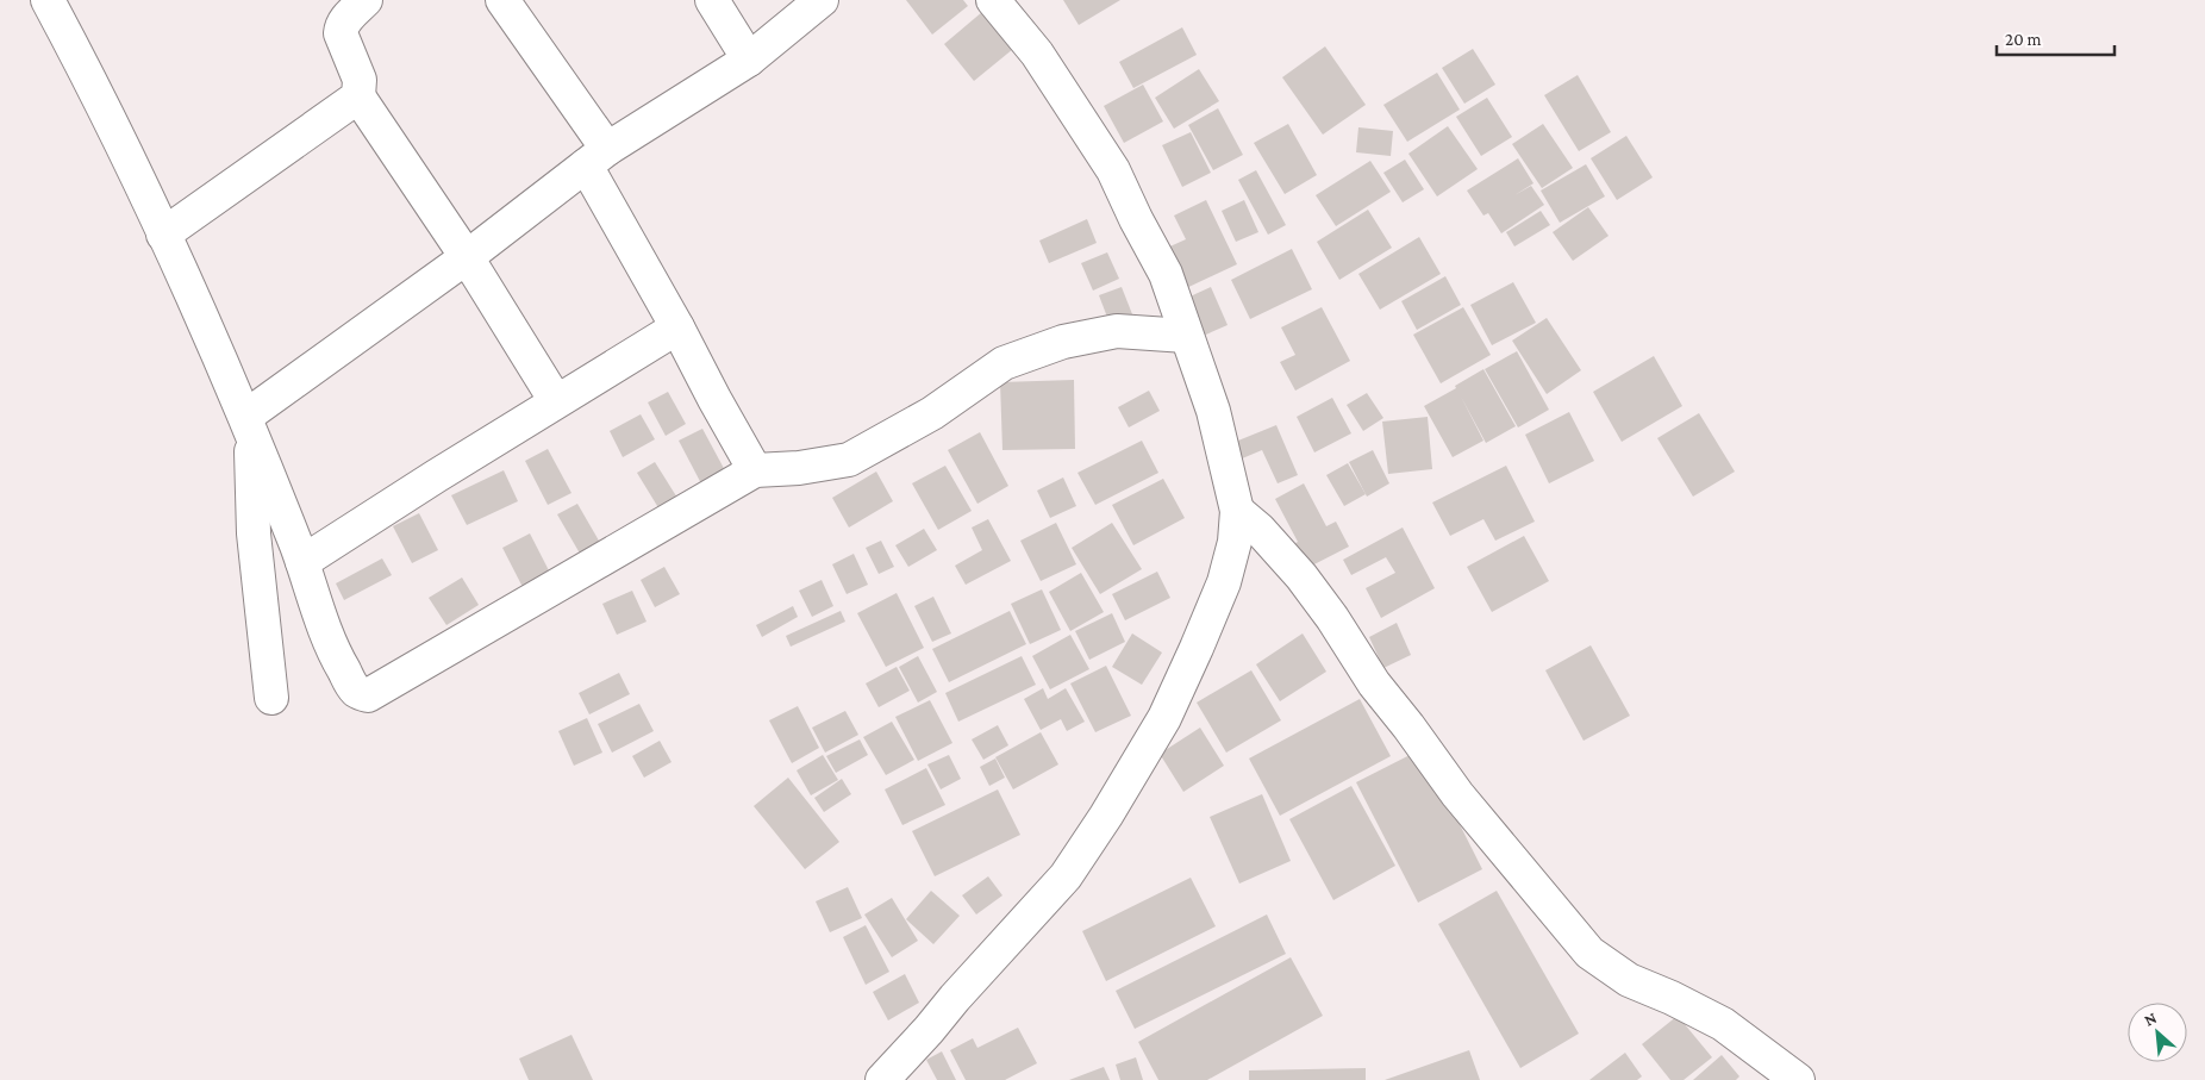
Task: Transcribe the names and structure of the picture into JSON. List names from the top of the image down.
{
  "scale_bar": "20 m",
  "north": "top left"
}
